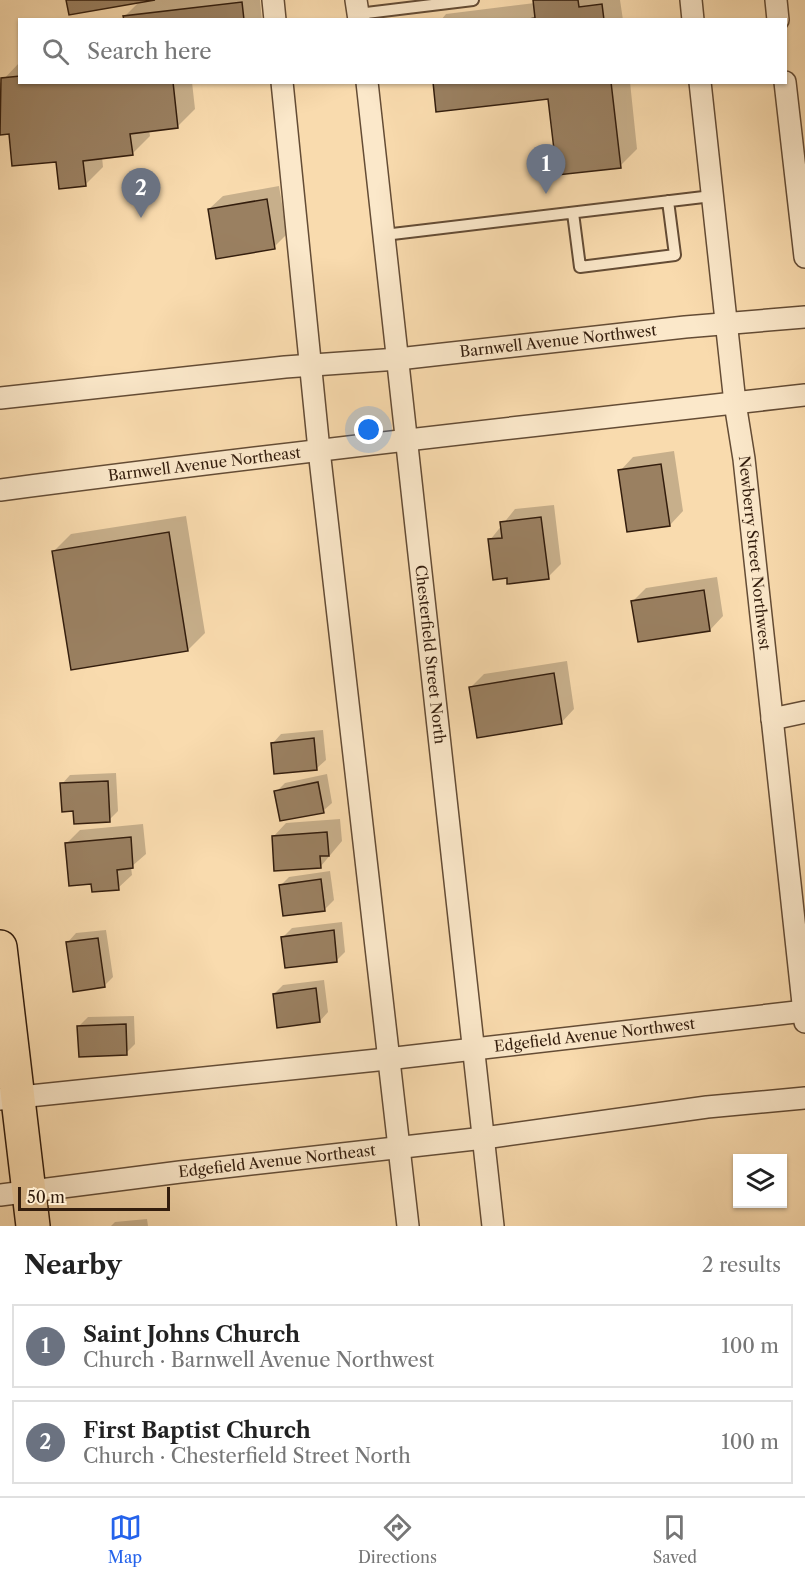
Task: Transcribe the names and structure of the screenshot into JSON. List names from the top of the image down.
{
  "streets": {
    "street": [
      "Barnwell Avenue Northwest",
      "Barnwell Avenue Northeast",
      "Newberry Street Northwest",
      "Chesterfield Street North",
      "Edgefield Avenue Northwest",
      "Edgefield Avenue Northeast"
    ]
  },
  "crossings": [
    ["Barnwell Avenue Northwest", "Newberry Street Northwest"],
    ["Barnwell Avenue Northwest", "Chesterfield Street North"],
    ["Barnwell Avenue Northeast", "Chesterfield Street North"],
    ["Newberry Street Northwest", "Edgefield Avenue Northwest"],
    ["Chesterfield Street North", "Edgefield Avenue Northwest"],
    ["Chesterfield Street North", "Edgefield Avenue Northeast"]
  ],
  "scale_bar": "50 m",
  "page": {
    "search": "Search here",
    "pins": ["1", "2"],
    "scale": "50 m",
    "heading": ["Nearby", "2 results"],
    "list": [
      {
        "mark": "1",
        "name": "Saint Johns Church",
        "note": "Church · Barnwell Avenue Northwest",
        "value": "100 m"
      },
      {
        "mark": "2",
        "name": "First Baptist Church",
        "note": "Church · Chesterfield Street North",
        "value": "100 m"
      }
    ],
    "nav": ["Map", "Directions", "Saved"]
  }
}
